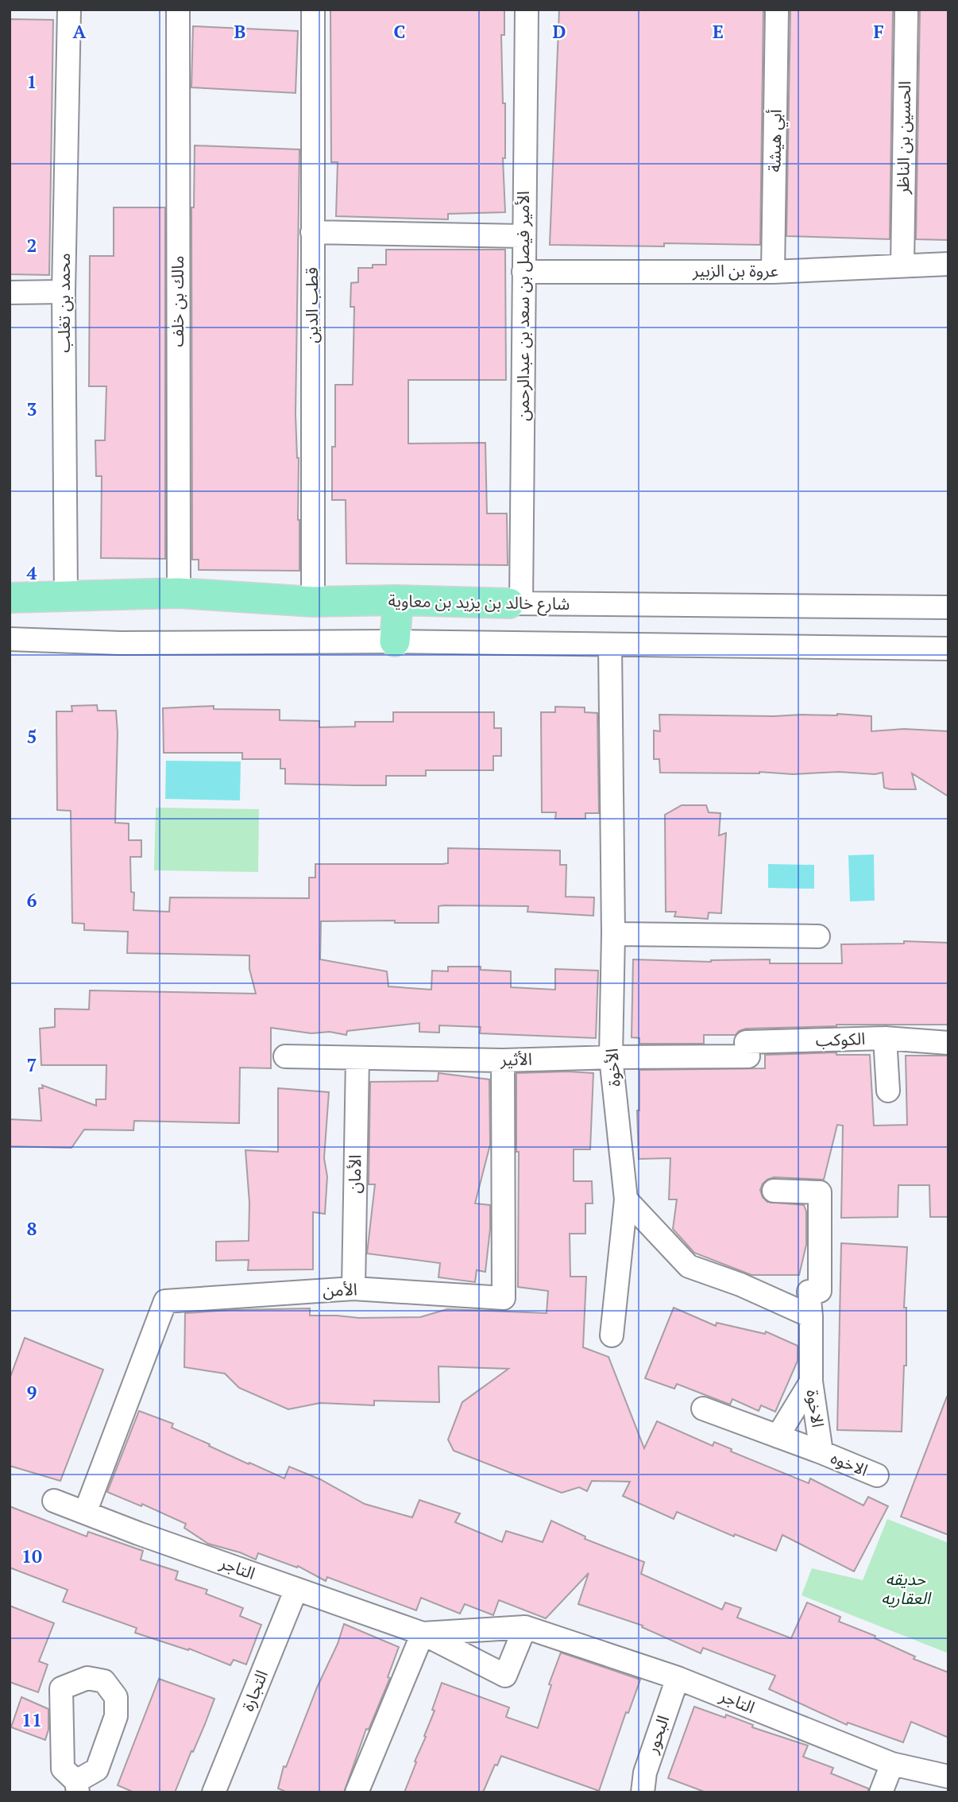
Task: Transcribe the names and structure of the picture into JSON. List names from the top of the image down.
{
  "streets": {
    "main road": ["شارع خالد بن يزيد بن معاوية"],
    "street": [
      "الحسين بن الناظر",
      "أبي هيشة",
      "عروة بن الزبير",
      "مالك بن خلف",
      "محمد بن تغلب",
      "قطب الدين",
      "الأمير فيصل بن سعد بن عبدالرحمن",
      "الكوكب",
      "الأثير",
      "الأخوة",
      "الأمان",
      "الأمن",
      "الاخوة",
      "الاخوه",
      "التاجر",
      "التجارة",
      "البحور"
    ]
  },
  "crossings": [
    ["الحسين بن الناظر", "عروة بن الزبير"],
    ["أبي هيشة", "عروة بن الزبير"],
    ["عروة بن الزبير", "الأمير فيصل بن سعد بن عبدالرحمن"],
    ["مالك بن خلف", "شارع خالد بن يزيد بن معاوية"],
    ["محمد بن تغلب", "شارع خالد بن يزيد بن معاوية"],
    ["قطب الدين", "شارع خالد بن يزيد بن معاوية"],
    ["الأمير فيصل بن سعد بن عبدالرحمن", "شارع خالد بن يزيد بن معاوية"],
    ["الكوكب", "الأثير"],
    ["الأثير", "الأخوة"],
    ["الأثير", "الأمان"],
    ["الأثير", "الأمن"],
    ["الأمان", "الأمن"],
    ["الأمن", "التاجر"],
    ["الاخوة", "الاخوه"],
    ["التاجر", "التجارة"],
    ["التاجر", "البحور"]
  ],
  "parks": ["حديقه العقاريه"],
  "grid": {
    "columns": [
      "A",
      "B",
      "C",
      "D",
      "E",
      "F"
    ],
    "rows": [
      "1",
      "2",
      "3",
      "4",
      "5",
      "6",
      "7",
      "8",
      "9",
      "10",
      "11"
    ]
  }
}
